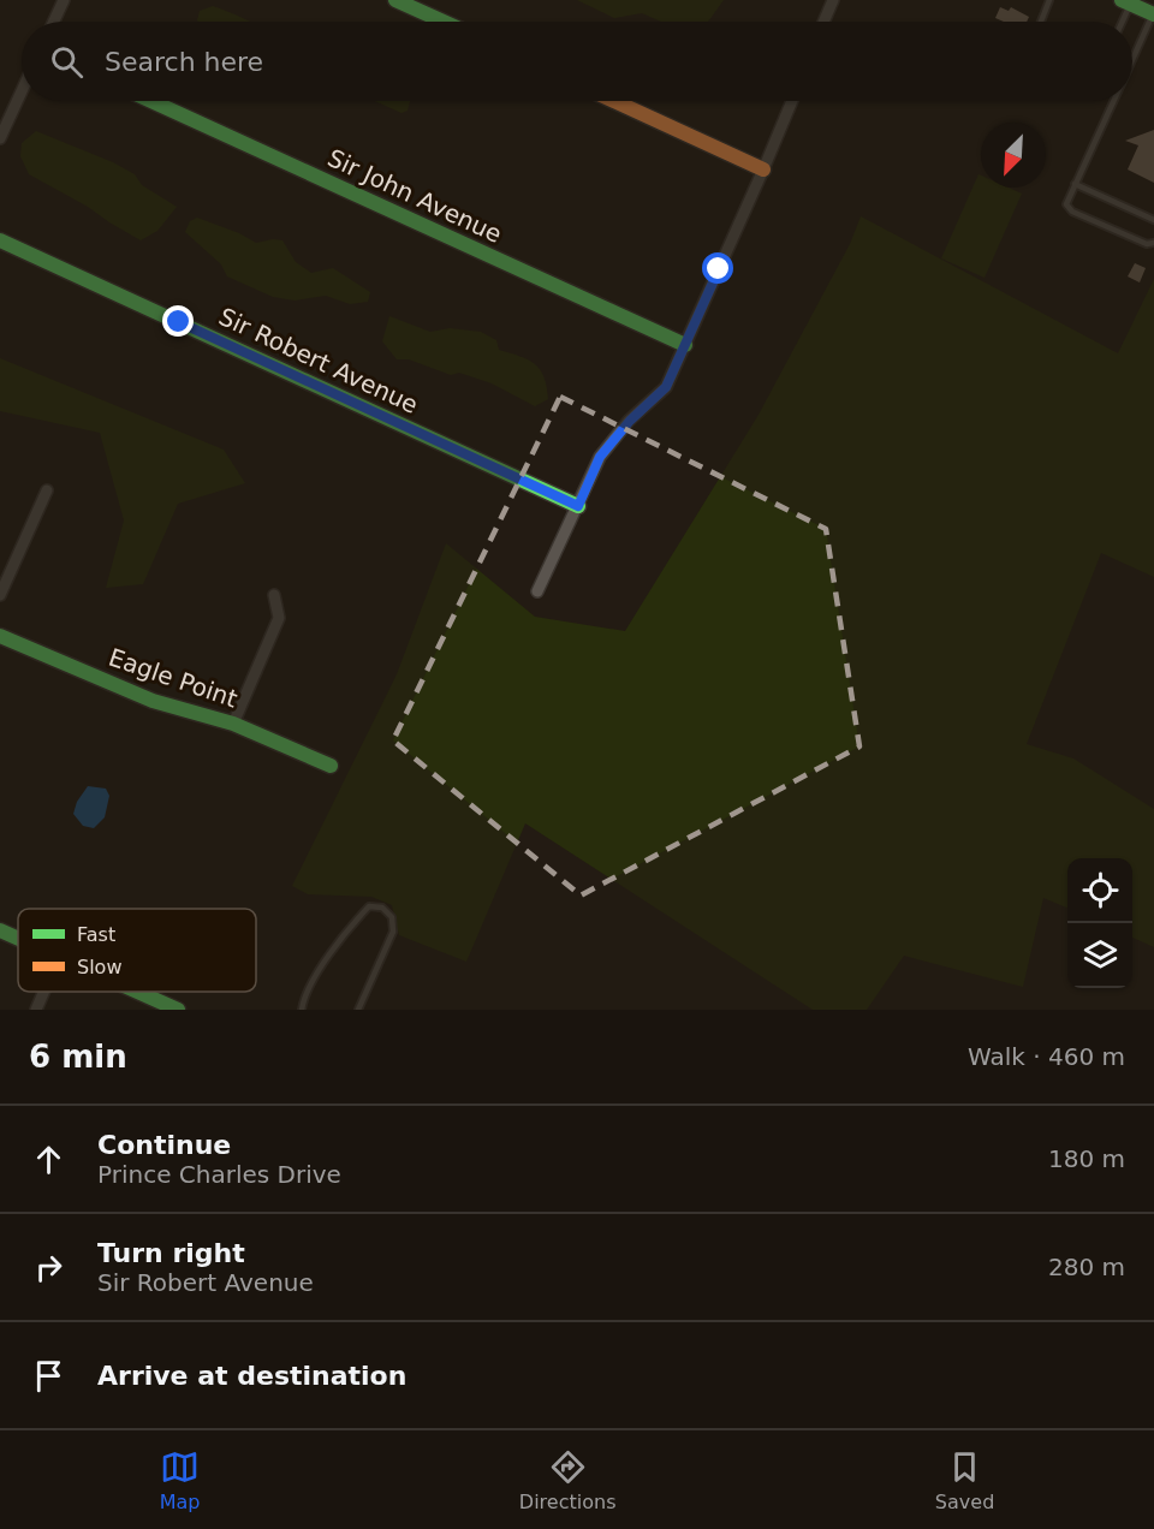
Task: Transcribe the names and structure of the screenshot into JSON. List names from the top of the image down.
{
  "streets": {
    "street": ["Sir John Avenue", "Sir Robert Avenue", "Eagle Point"]
  },
  "legend": ["Fast", "Slow"],
  "north": "bottom left",
  "page": {
    "search": "Search here",
    "heading": ["6 min", "Walk · 460 m"],
    "list": [
      ["Continue", "Prince Charles Drive", "180 m"],
      ["Turn right", "Sir Robert Avenue", "280 m"],
      "Arrive at destination"
    ],
    "nav": ["Map", "Directions", "Saved"]
  }
}
